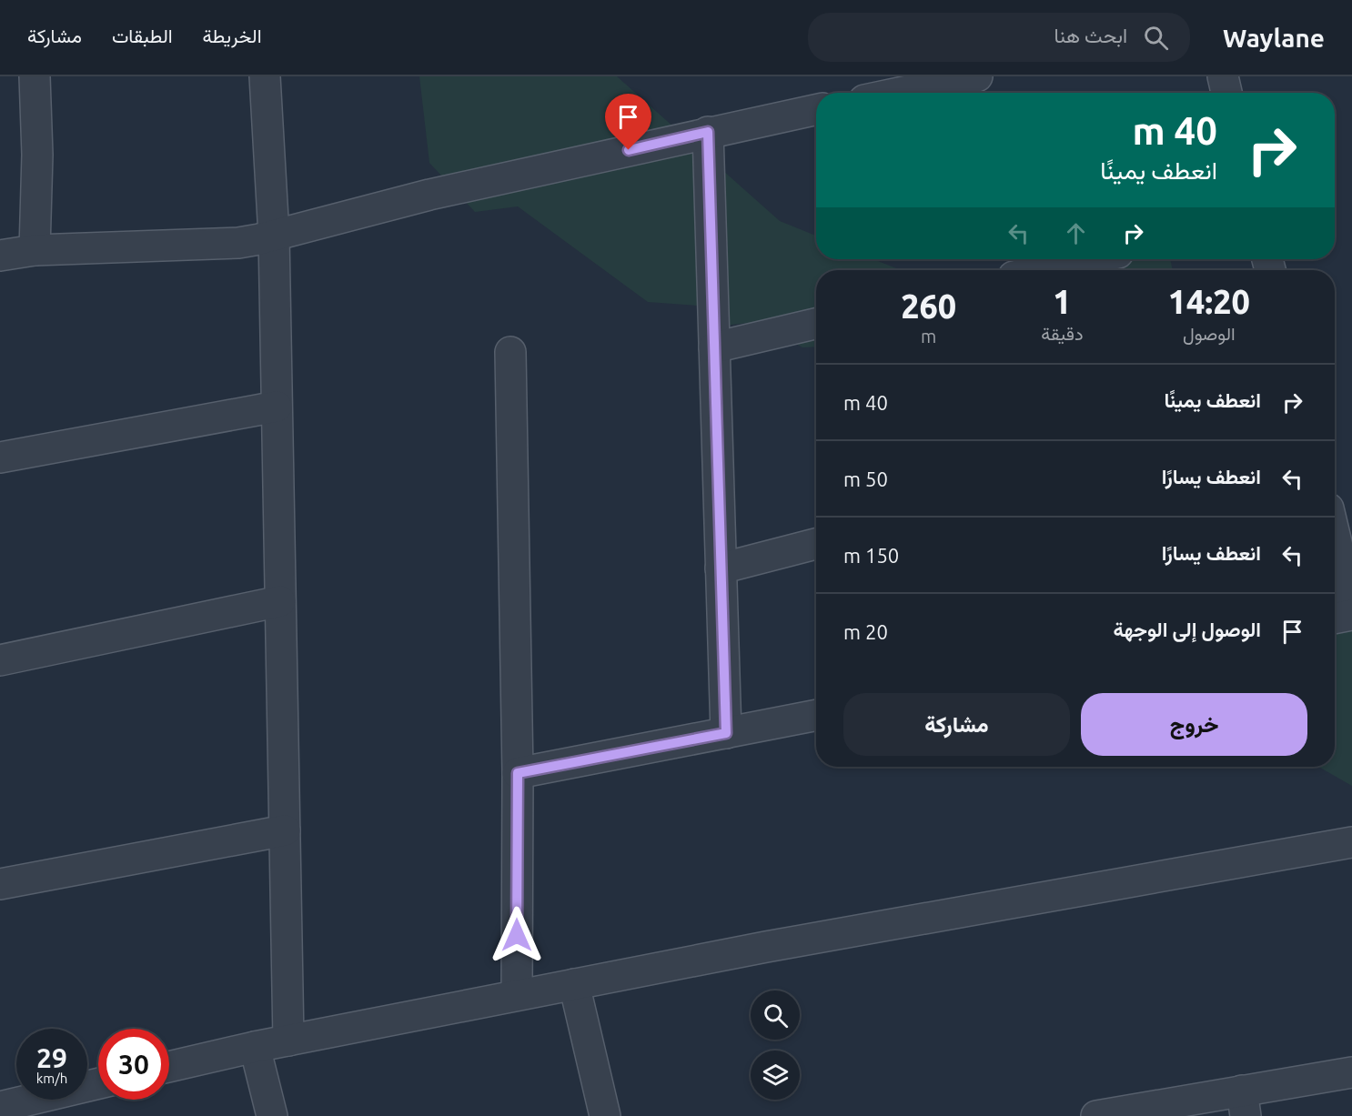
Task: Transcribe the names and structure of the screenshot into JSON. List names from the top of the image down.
{
  "page": {
    "header": "Waylane",
    "search": "ابحث هنا",
    "nav": ["الخريطة", "الطبقات", "مشاركة"],
    "turn": ["40 m", "انعطف يمينًا"],
    "eta": [
      "14:20",
      "الوصول",
      "1",
      "دقيقة",
      "260",
      "m"
    ],
    "list": [
      {
        "name": "انعطف يمينًا",
        "value": "40 m"
      },
      {
        "name": "انعطف يسارًا",
        "value": "50 m"
      },
      {
        "name": "انعطف يسارًا",
        "value": "150 m"
      },
      {
        "name": "الوصول إلى الوجهة",
        "value": "20 m"
      }
    ],
    "buttons": ["خروج", "مشاركة"],
    "speed": "29 km/h",
    "limit": "30"
  }
}
